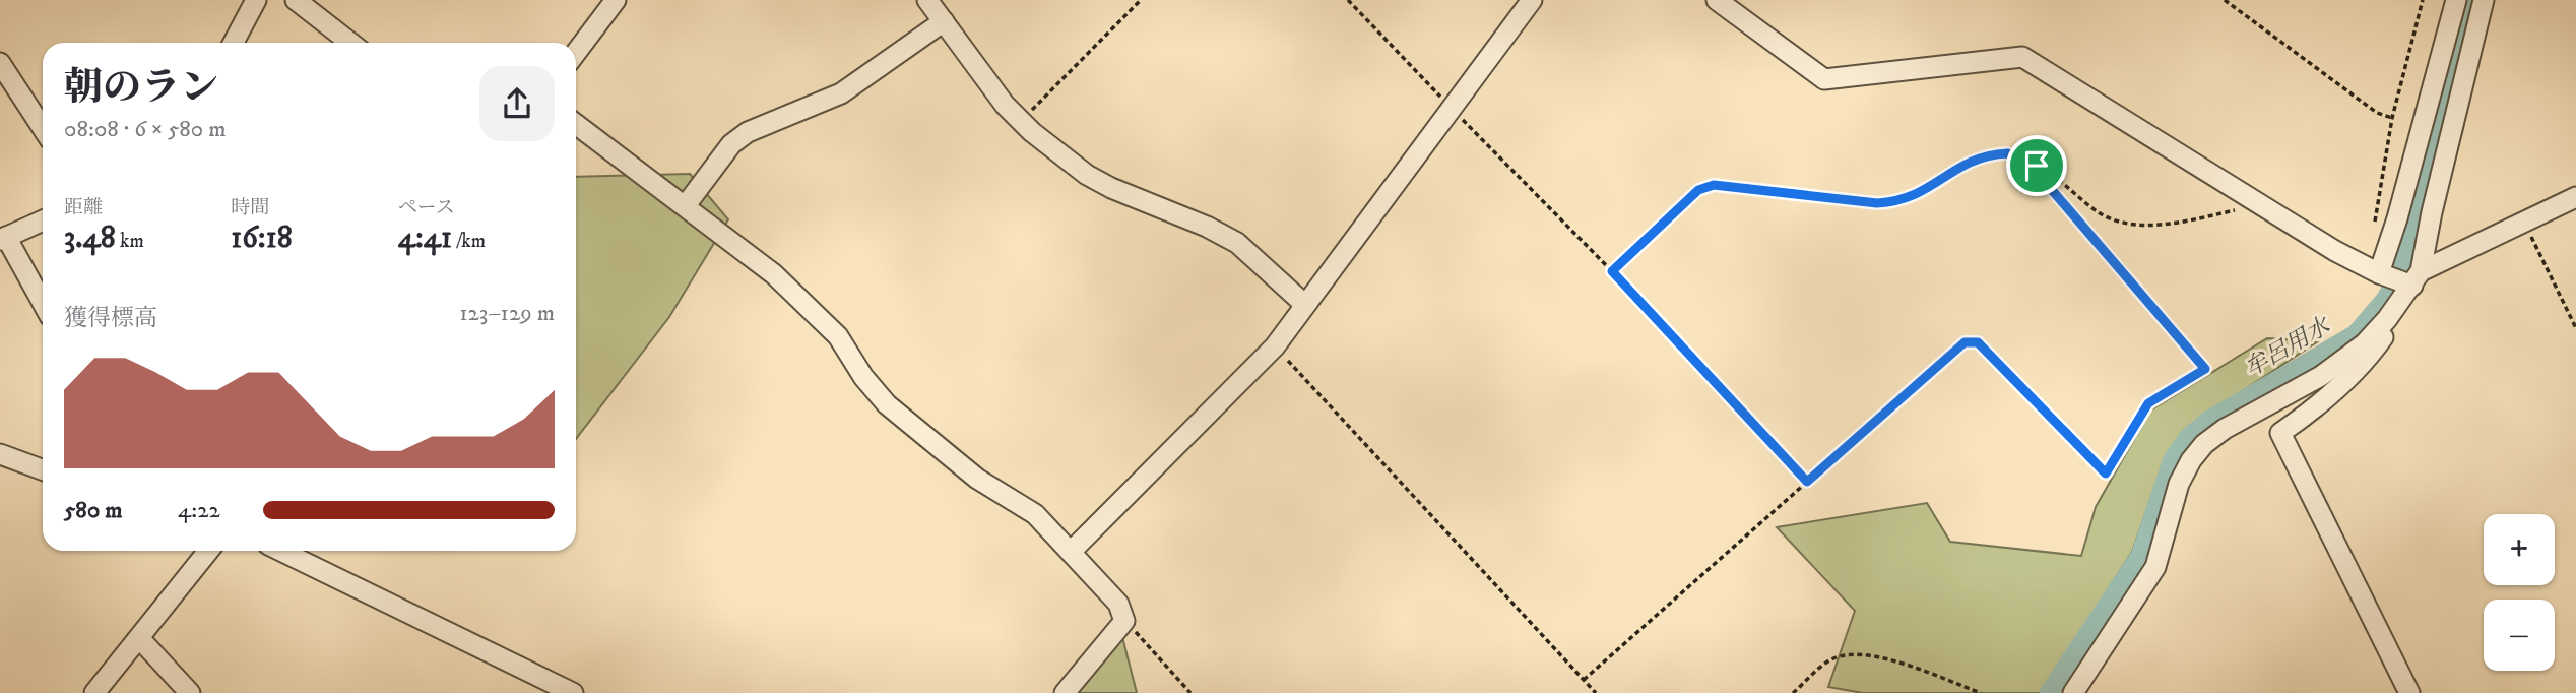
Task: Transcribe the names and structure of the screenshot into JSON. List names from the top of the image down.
{
  "water": ["牟呂用水"],
  "page": {
    "heading": ["朝のラン", "08:08 · 6 × 580 m"],
    "stats": [
      ["距離", "3.48 km"],
      ["時間", "16:18"],
      ["ペース", "4:41 /km"]
    ],
    "chart": ["獲得標高", "123–129 m"],
    "list": [
      {
        "name": "580 m",
        "note": "4:22"
      }
    ],
    "map_buttons": ["+", "−"]
  }
}
